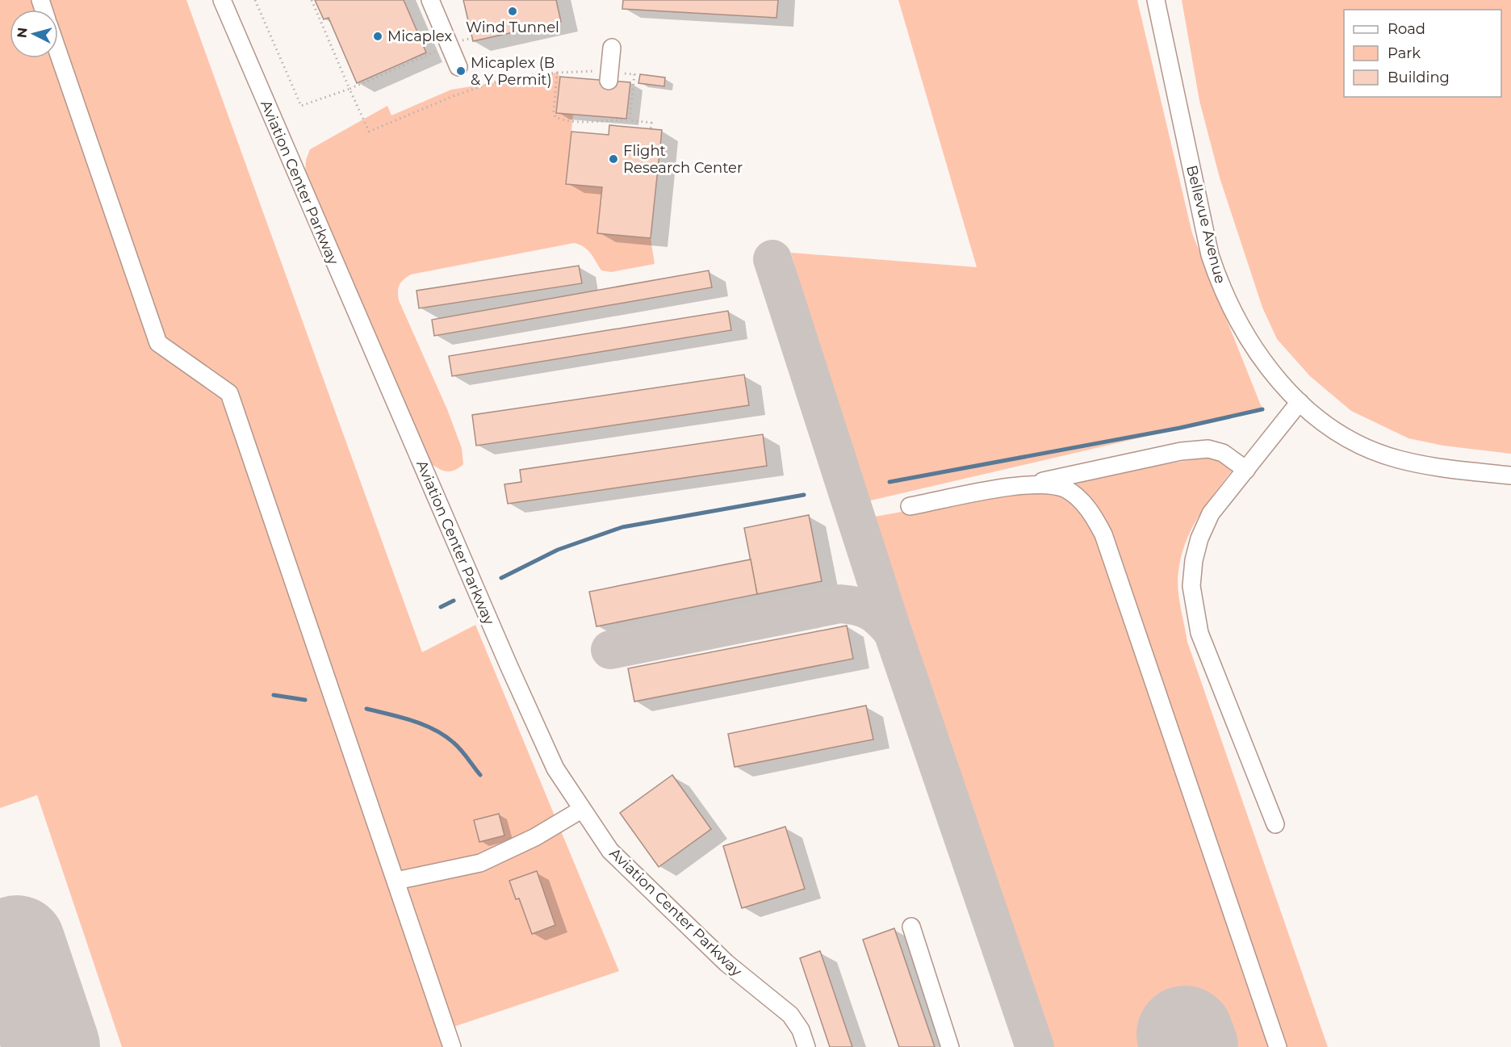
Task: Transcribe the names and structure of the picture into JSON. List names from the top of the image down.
{
  "streets": {
    "street": ["Aviation Center Parkway", "Bellevue Avenue"]
  },
  "places": [
    "Wind Tunnel",
    "Micaplex",
    "Micaplex (B & Y Permit)",
    "Flight Research Center"
  ],
  "legend": ["Road", "Park", "Building"],
  "north": "left"
}
